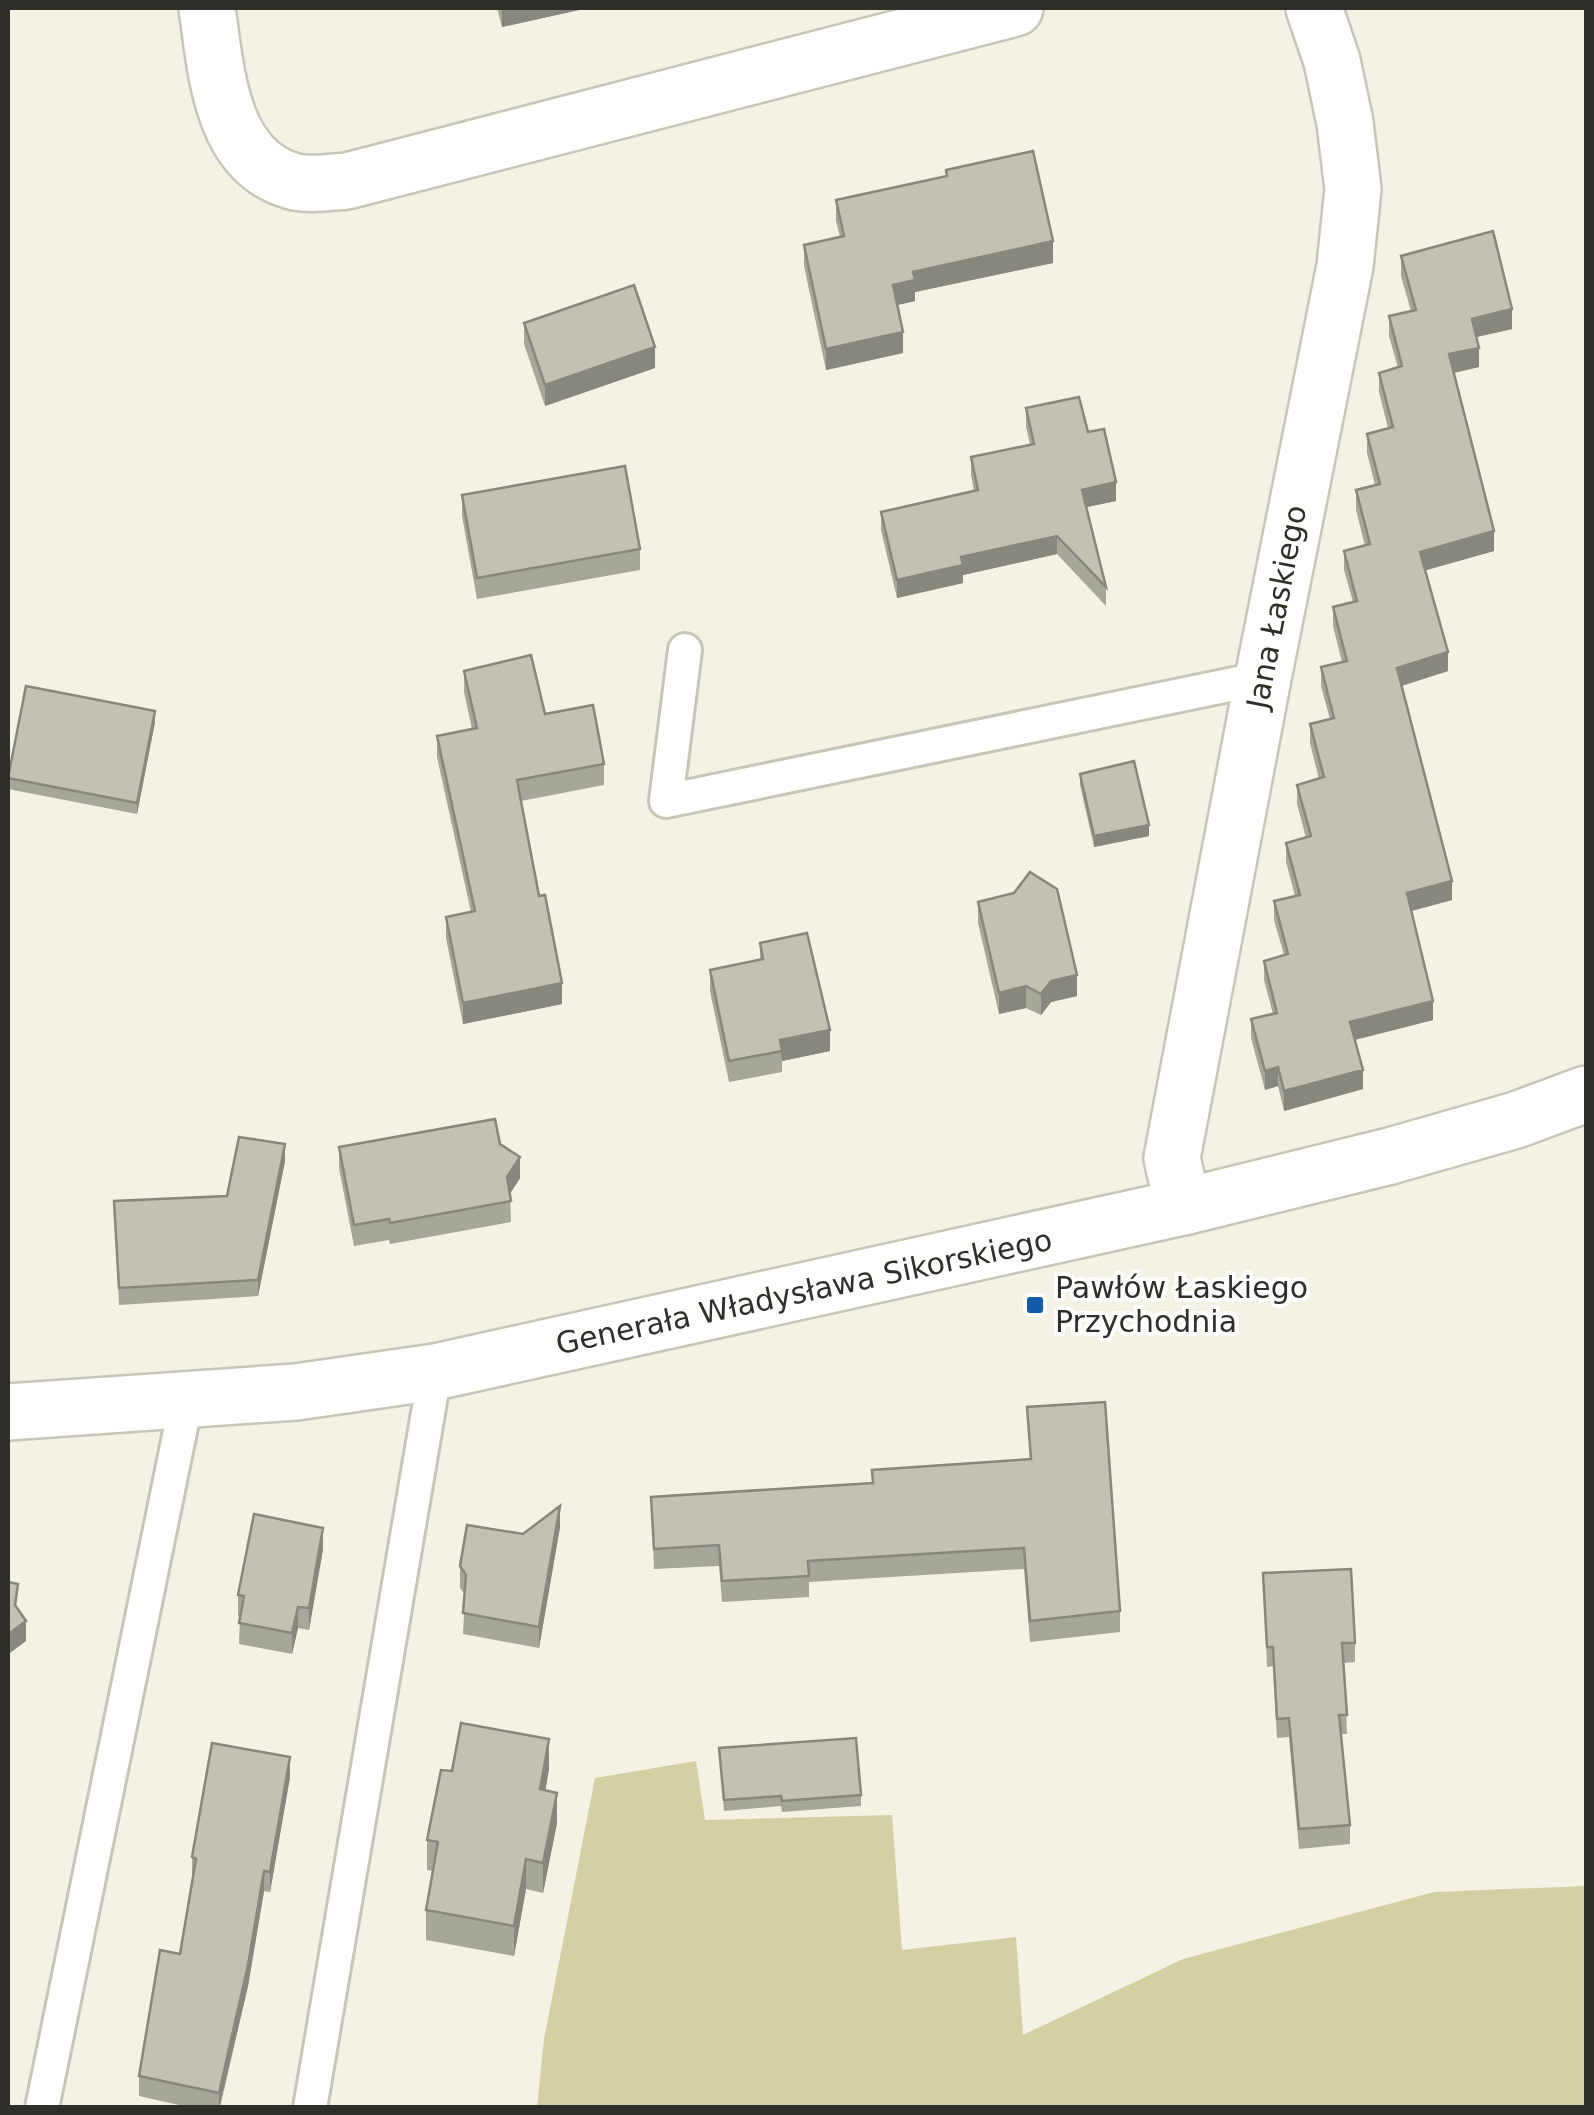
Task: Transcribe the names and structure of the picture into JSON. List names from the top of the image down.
{
  "streets": {
    "street": ["Jana Łaskiego", "Generała Władysława Sikorskiego"]
  },
  "crossings": [
    ["Jana Łaskiego", "Generała Władysława Sikorskiego"]
  ],
  "places": {
    "transit": ["Pawłów Łaskiego Przychodnia"]
  }
}
